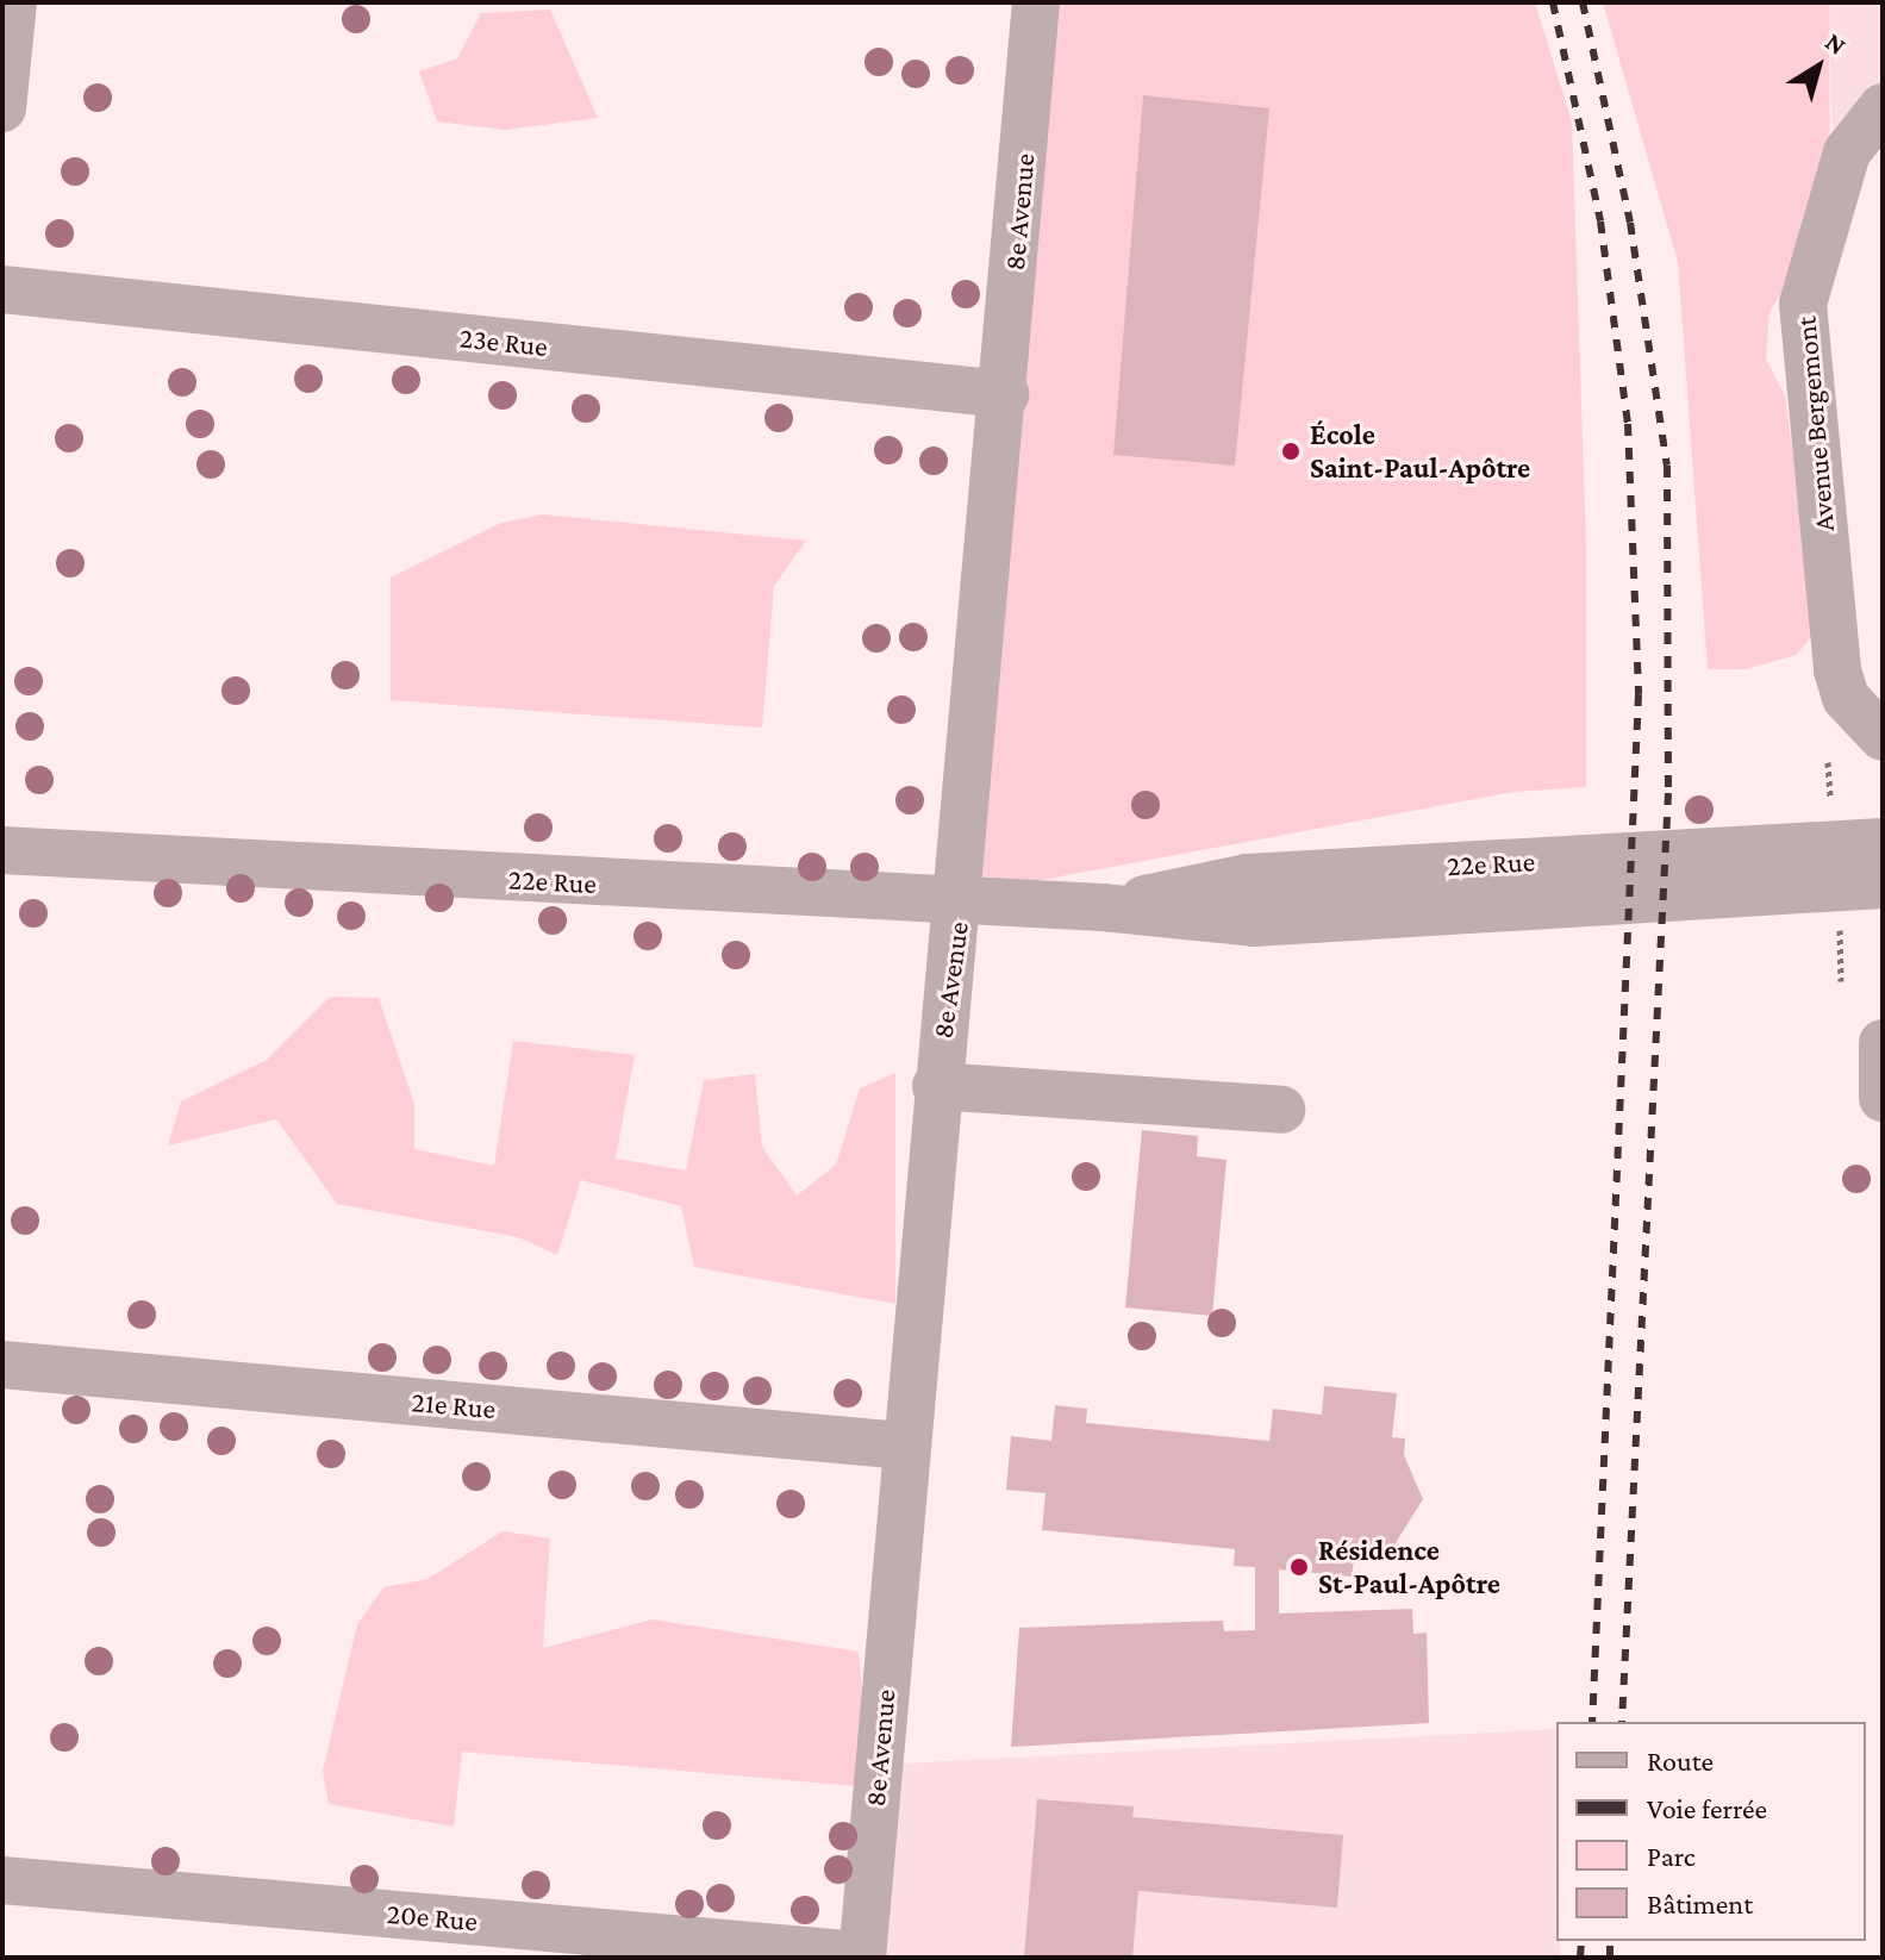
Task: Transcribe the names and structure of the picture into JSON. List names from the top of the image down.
{
  "streets": {
    "street": [
      "8e Avenue",
      "23e Rue",
      "Avenue Bergemont",
      "22e Rue",
      "21e Rue",
      "20e Rue"
    ]
  },
  "crossings": [
    ["8e Avenue", "23e Rue"],
    ["8e Avenue", "22e Rue"],
    ["8e Avenue", "21e Rue"],
    ["8e Avenue", "20e Rue"]
  ],
  "places": ["École Saint-Paul-Apôtre", "Résidence St-Paul-Apôtre"],
  "legend": [
    "Route",
    "Voie ferrée",
    "Parc",
    "Bâtiment"
  ],
  "north": "top right"
}
